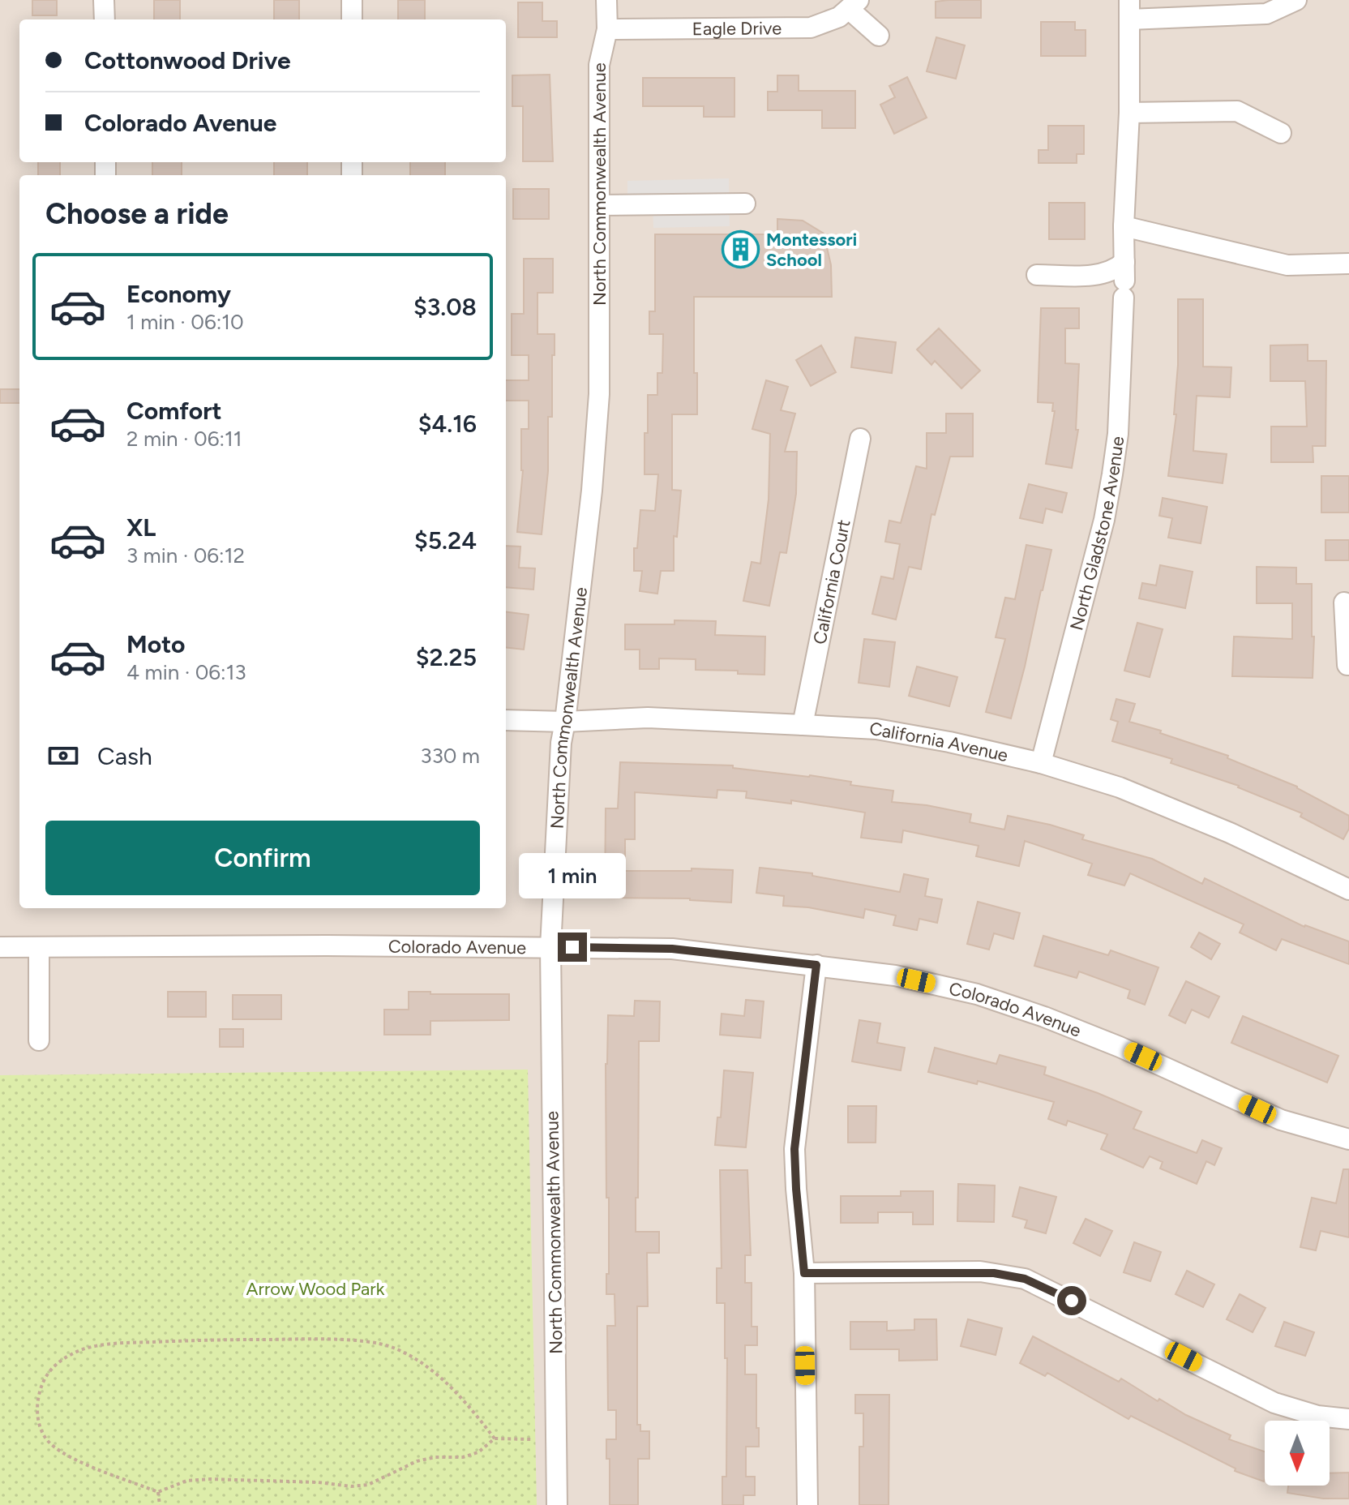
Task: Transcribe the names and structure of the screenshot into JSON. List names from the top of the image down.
{
  "streets": {
    "street": [
      "Eagle Drive",
      "North Commonwealth Avenue",
      "North Gladstone Avenue",
      "California Court",
      "California Avenue",
      "Colorado Avenue"
    ]
  },
  "crossings": [
    ["Eagle Drive", "North Commonwealth Avenue"],
    ["North Commonwealth Avenue", "California Avenue"],
    ["North Commonwealth Avenue", "Colorado Avenue"],
    ["North Gladstone Avenue", "California Avenue"],
    ["California Court", "California Avenue"]
  ],
  "parks": ["Arrow Wood Park"],
  "places": {
    "building": ["Montessori School"]
  },
  "north": "bottom",
  "page": {
    "banner": ["Cottonwood Drive", "Colorado Avenue"],
    "heading": "Choose a ride",
    "list": [
      {
        "name": "Economy",
        "note": "1 min · 06:10",
        "value": "$3.08"
      },
      {
        "name": "Comfort",
        "note": "2 min · 06:11",
        "value": "$4.16"
      },
      {
        "name": "XL",
        "note": "3 min · 06:12",
        "value": "$5.24"
      },
      {
        "name": "Moto",
        "note": "4 min · 06:13",
        "value": "$2.25"
      }
    ],
    "pay": ["Cash", "330 m"],
    "buttons": "Confirm",
    "bubble": "1 min"
  }
}
